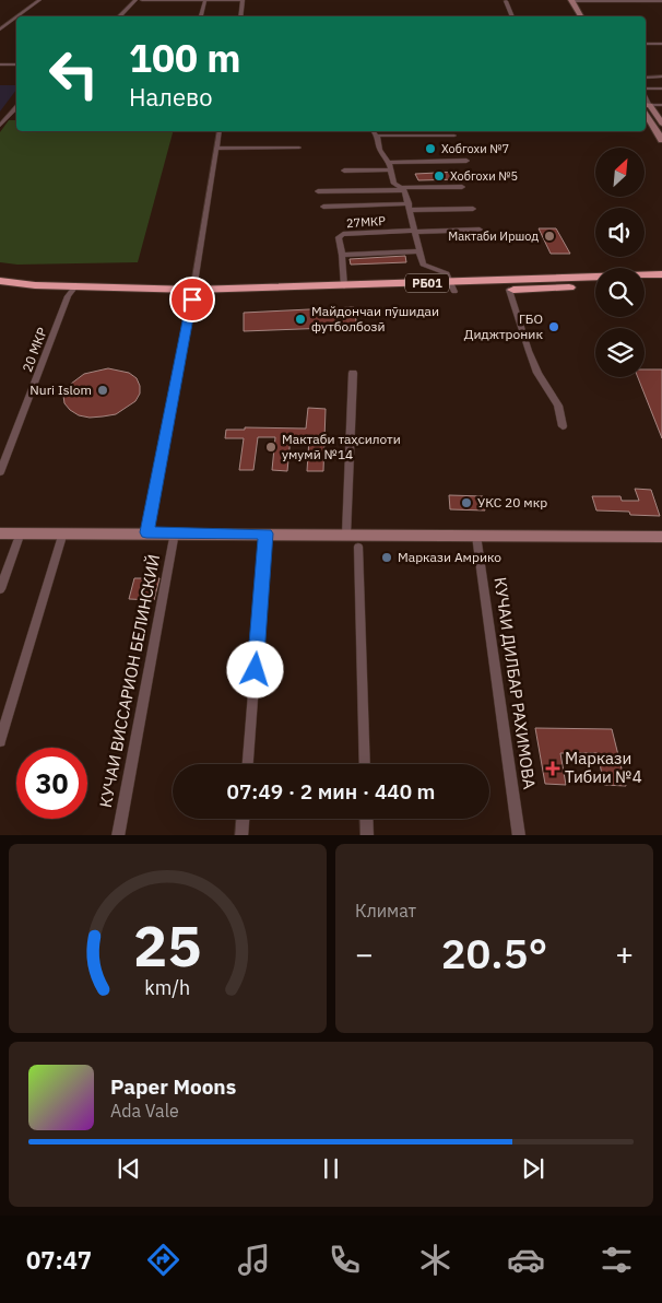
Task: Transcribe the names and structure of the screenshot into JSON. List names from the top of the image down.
{
  "streets": {
    "highway": ["РБ01"],
    "street": [
      "27МКР",
      "20 МКР",
      "КУЧАИ ВИССАРИОН БЕЛИНСКИЙ",
      "КУЧАИ ДИЛБАР РАХИМОВА"
    ]
  },
  "crossings": [
    ["27МКР", "РБ01"],
    ["РБ01", "20 МКР"]
  ],
  "places": {
    "other": [
      "Хобгохи №7",
      "Хобгохи №5",
      "Мактаби Иршод",
      "Майдончаи пӯшидаи футболбозӣ",
      "ГБО Диджтроник",
      "Nuri Islom",
      "Мактаби таҳсилоти умумӣ №14",
      "УКС 20 мкр",
      "Маркази Амрико"
    ],
    "health": ["Маркази Тибии №4"]
  },
  "north": "top right",
  "page": {
    "turn": ["100 m", "Налево"],
    "limit": "30",
    "trip": "07:49 · 2 мин · 440 m",
    "tile": "Климат",
    "heat": ["−", "20.5°", "+"],
    "song": ["Paper Moons", "Ada Vale"],
    "tabs": "07:47",
    "gauge": ["25", "km/h"]
  }
}
